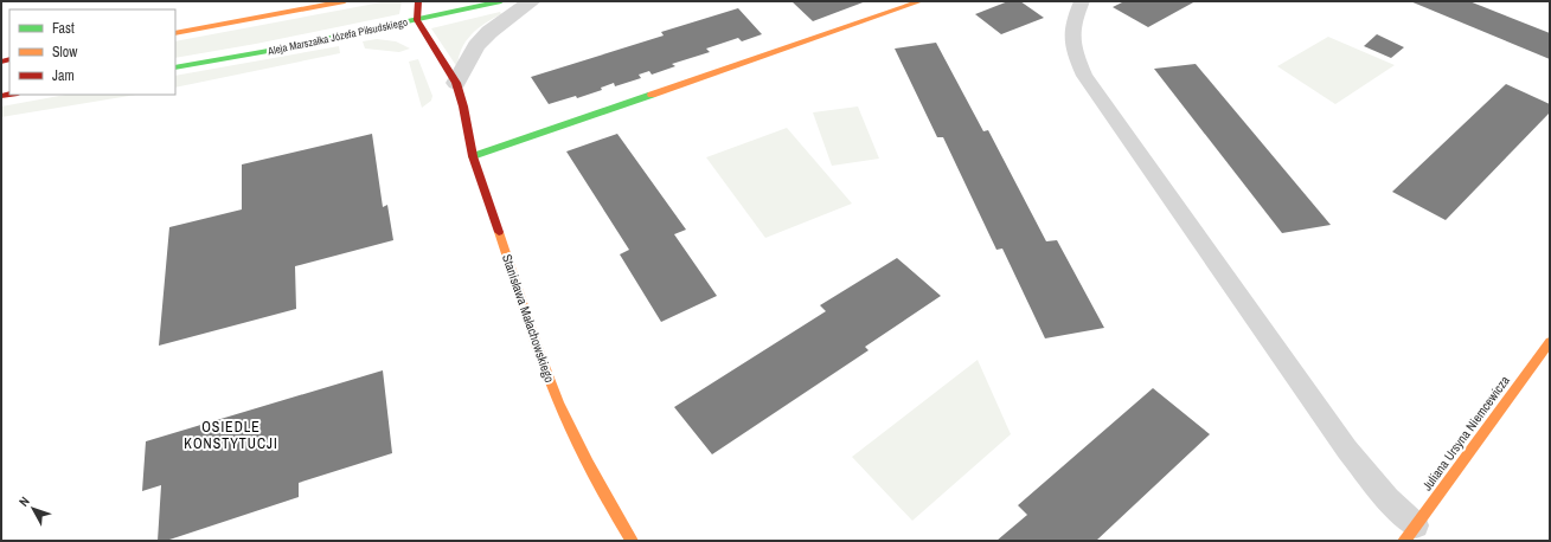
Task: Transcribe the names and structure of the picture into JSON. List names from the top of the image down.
{
  "streets": {
    "street": ["Aleja Marszałka Józefa Piłsudskiego", "Stanisława Małachowskiego", "Juliana Ursyna Niemcewicza"]
  },
  "crossings": [
    ["Aleja Marszałka Józefa Piłsudskiego", "Stanisława Małachowskiego"]
  ],
  "districts": ["OSIEDLE KONSTYTUCJI"],
  "legend": ["Fast", "Slow", "Jam"],
  "north": "top left"
}
